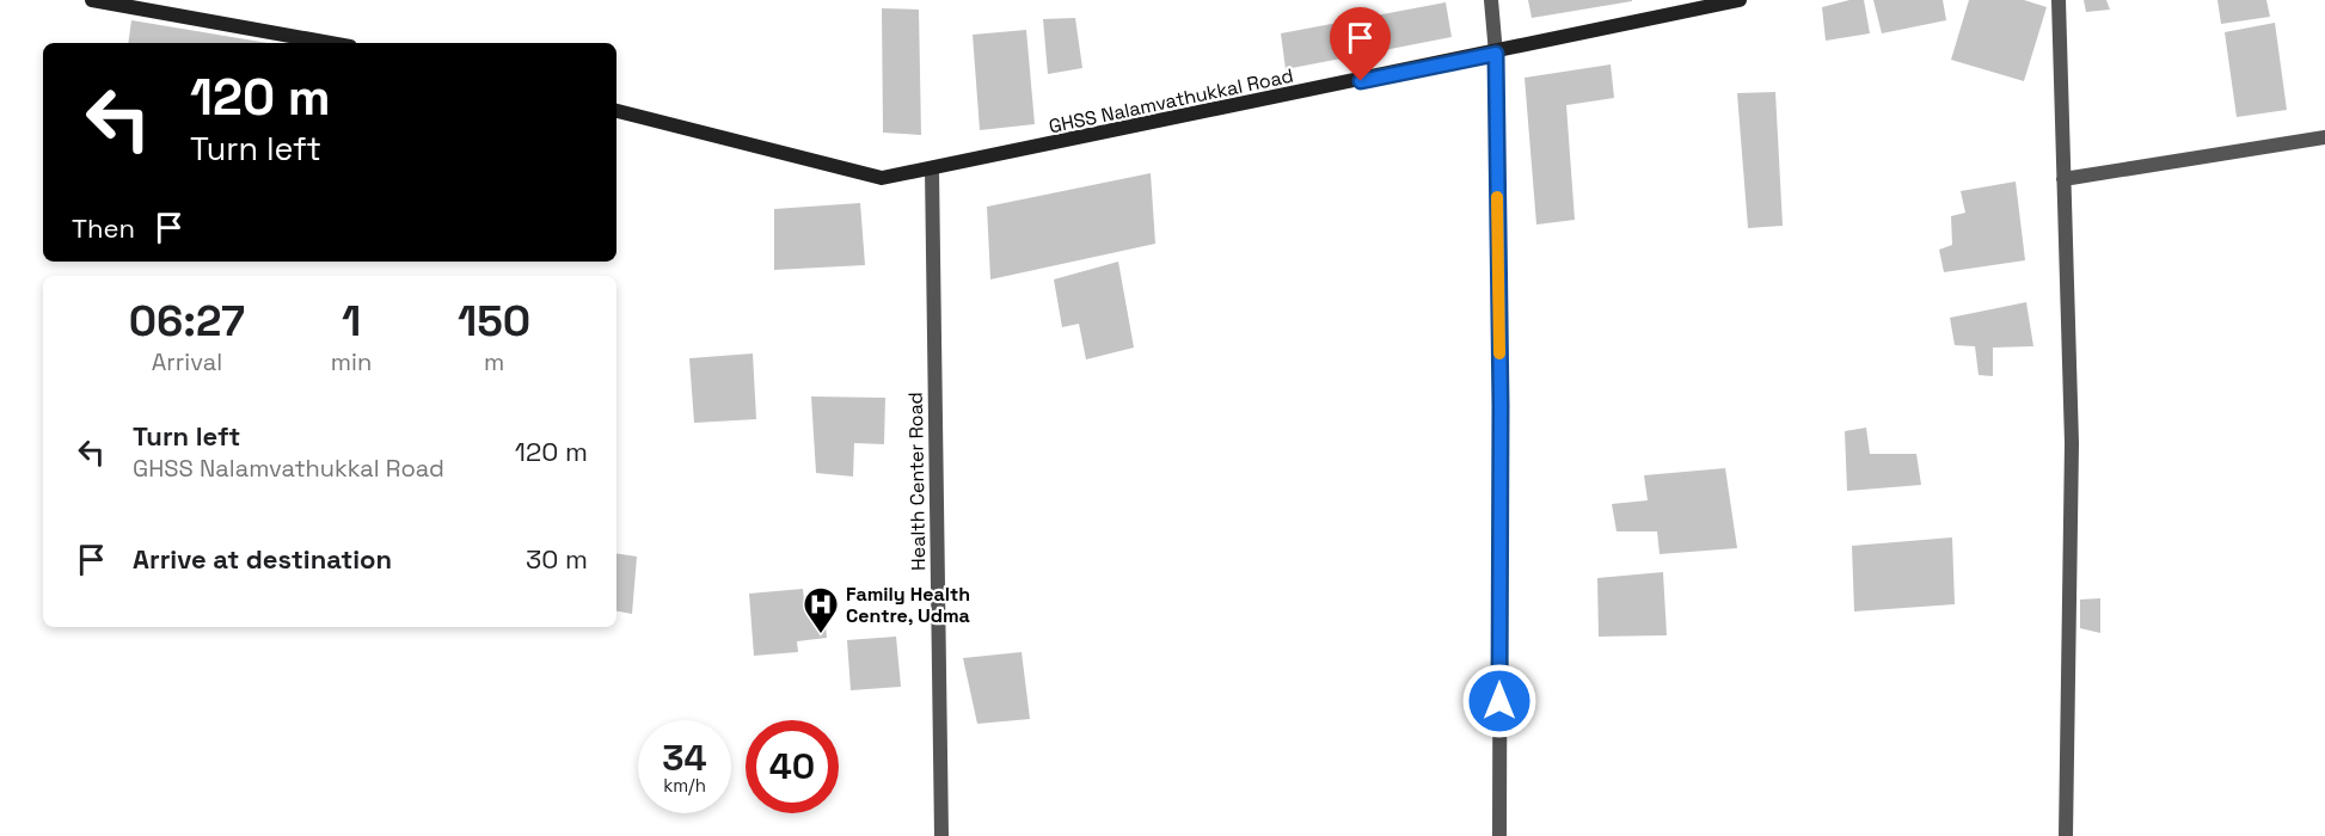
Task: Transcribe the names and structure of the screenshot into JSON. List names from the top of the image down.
{
  "streets": {
    "main road": ["GHSS Nalamvathukkal Road"],
    "street": ["Health Center Road"]
  },
  "crossings": [
    ["GHSS Nalamvathukkal Road", "Health Center Road"]
  ],
  "places": {
    "hospital": ["Family Health Centre, Udma"]
  },
  "page": {
    "turn": ["120 m", "Turn left"],
    "then": "Then",
    "eta": [
      "06:27",
      "Arrival",
      "1",
      "min",
      "150",
      "m"
    ],
    "list": [
      {
        "name": "Turn left",
        "note": "GHSS Nalamvathukkal Road",
        "value": "120 m"
      },
      {
        "name": "Arrive at destination",
        "value": "30 m"
      }
    ],
    "speed": "34 km/h",
    "limit": "40"
  }
}
